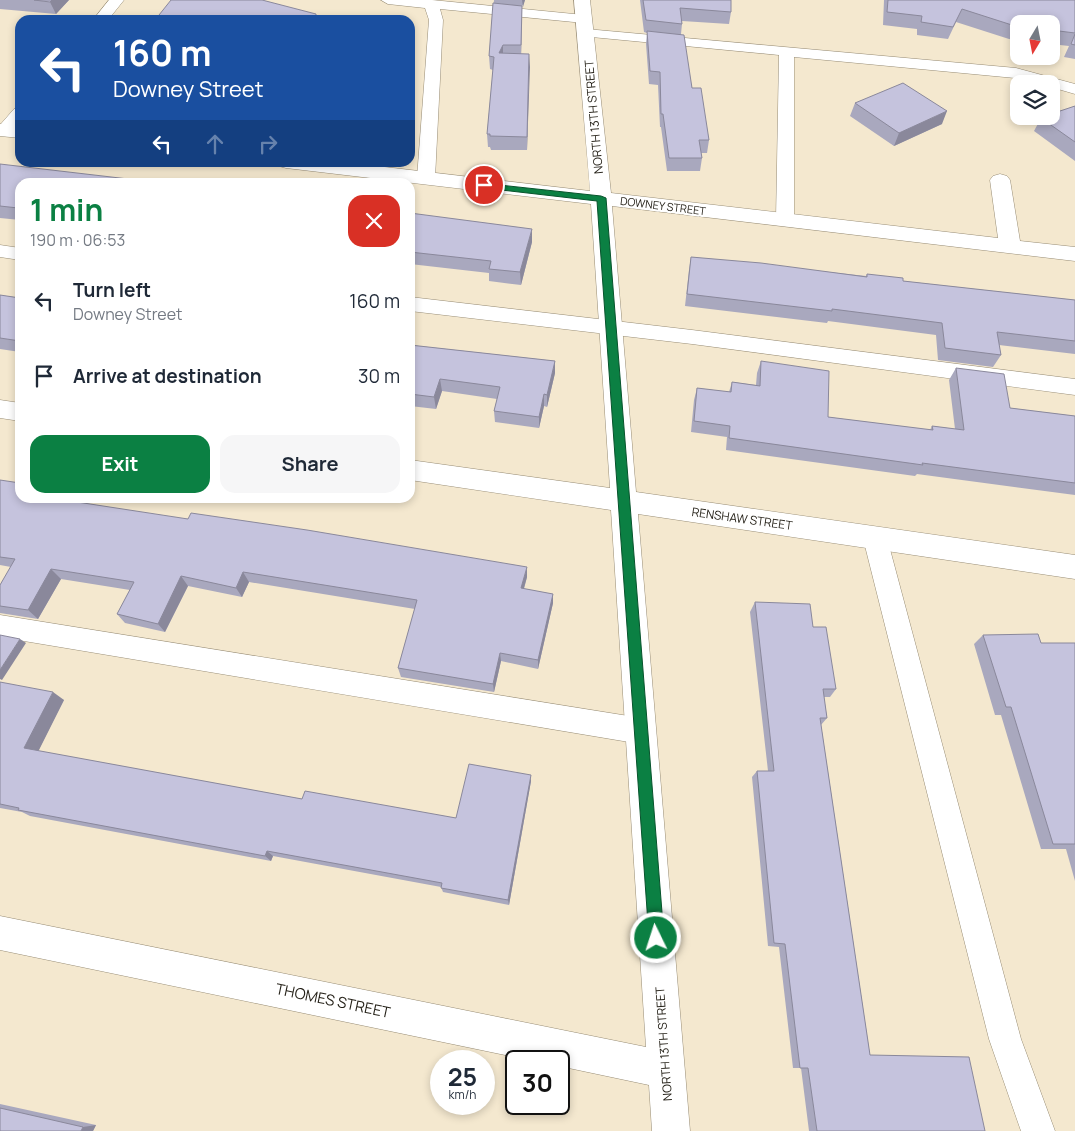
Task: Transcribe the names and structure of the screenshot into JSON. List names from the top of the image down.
{
  "streets": {
    "street": [
      "NORTH 13TH STREET",
      "DOWNEY STREET",
      "RENSHAW STREET",
      "THOMES STREET"
    ]
  },
  "crossings": [
    ["NORTH 13TH STREET", "DOWNEY STREET"],
    ["NORTH 13TH STREET", "RENSHAW STREET"],
    ["NORTH 13TH STREET", "THOMES STREET"]
  ],
  "north": "bottom",
  "page": {
    "turn": ["160 m", "Downey Street"],
    "heading": ["1 min", "190 m · 06:53"],
    "list": [
      {
        "name": "Turn left",
        "note": "Downey Street",
        "value": "160 m"
      },
      {
        "name": "Arrive at destination",
        "value": "30 m"
      }
    ],
    "buttons": ["Exit", "Share"],
    "speed": "25 km/h",
    "limit": "30"
  }
}
